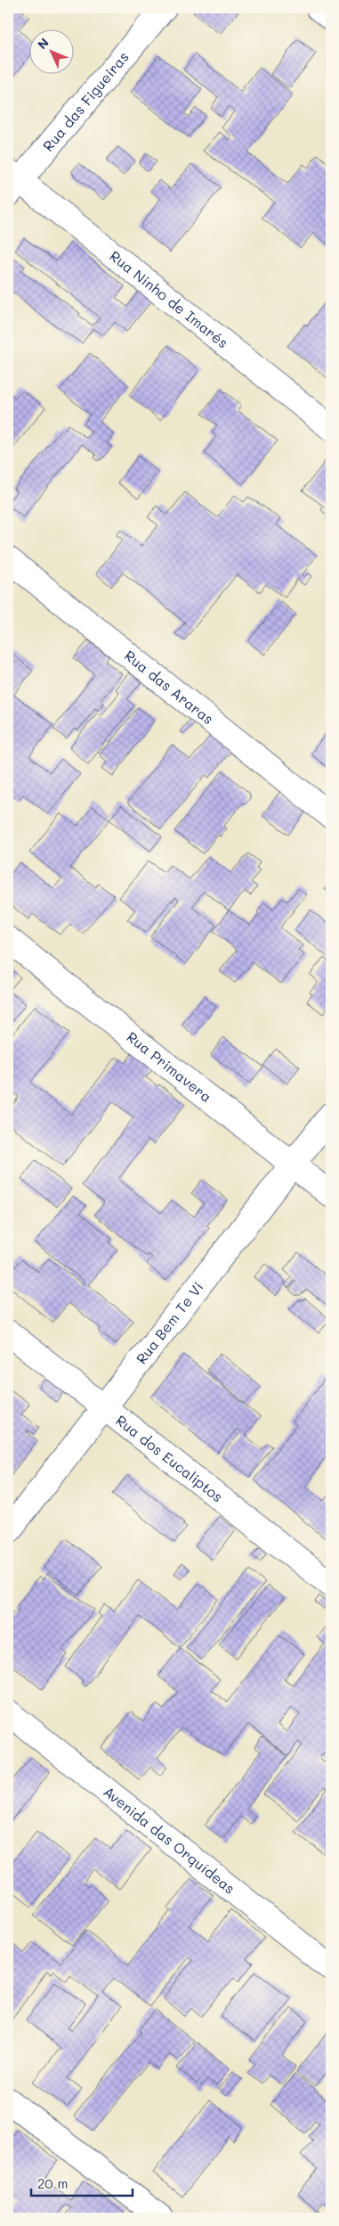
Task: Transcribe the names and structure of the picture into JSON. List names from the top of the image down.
{
  "streets": {
    "street": [
      "Rua das Figueiras",
      "Rua Ninho de Imarés",
      "Rua das Araras",
      "Rua Primavera",
      "Rua Bem Te Vi",
      "Rua dos Eucaliptos",
      "Avenida das Orquídeas"
    ]
  },
  "crossings": [
    ["Rua das Figueiras", "Rua Ninho de Imarés"],
    ["Rua Primavera", "Rua Bem Te Vi"],
    ["Rua Bem Te Vi", "Rua dos Eucaliptos"]
  ],
  "scale_bar": "20 m",
  "north": "top left"
}
